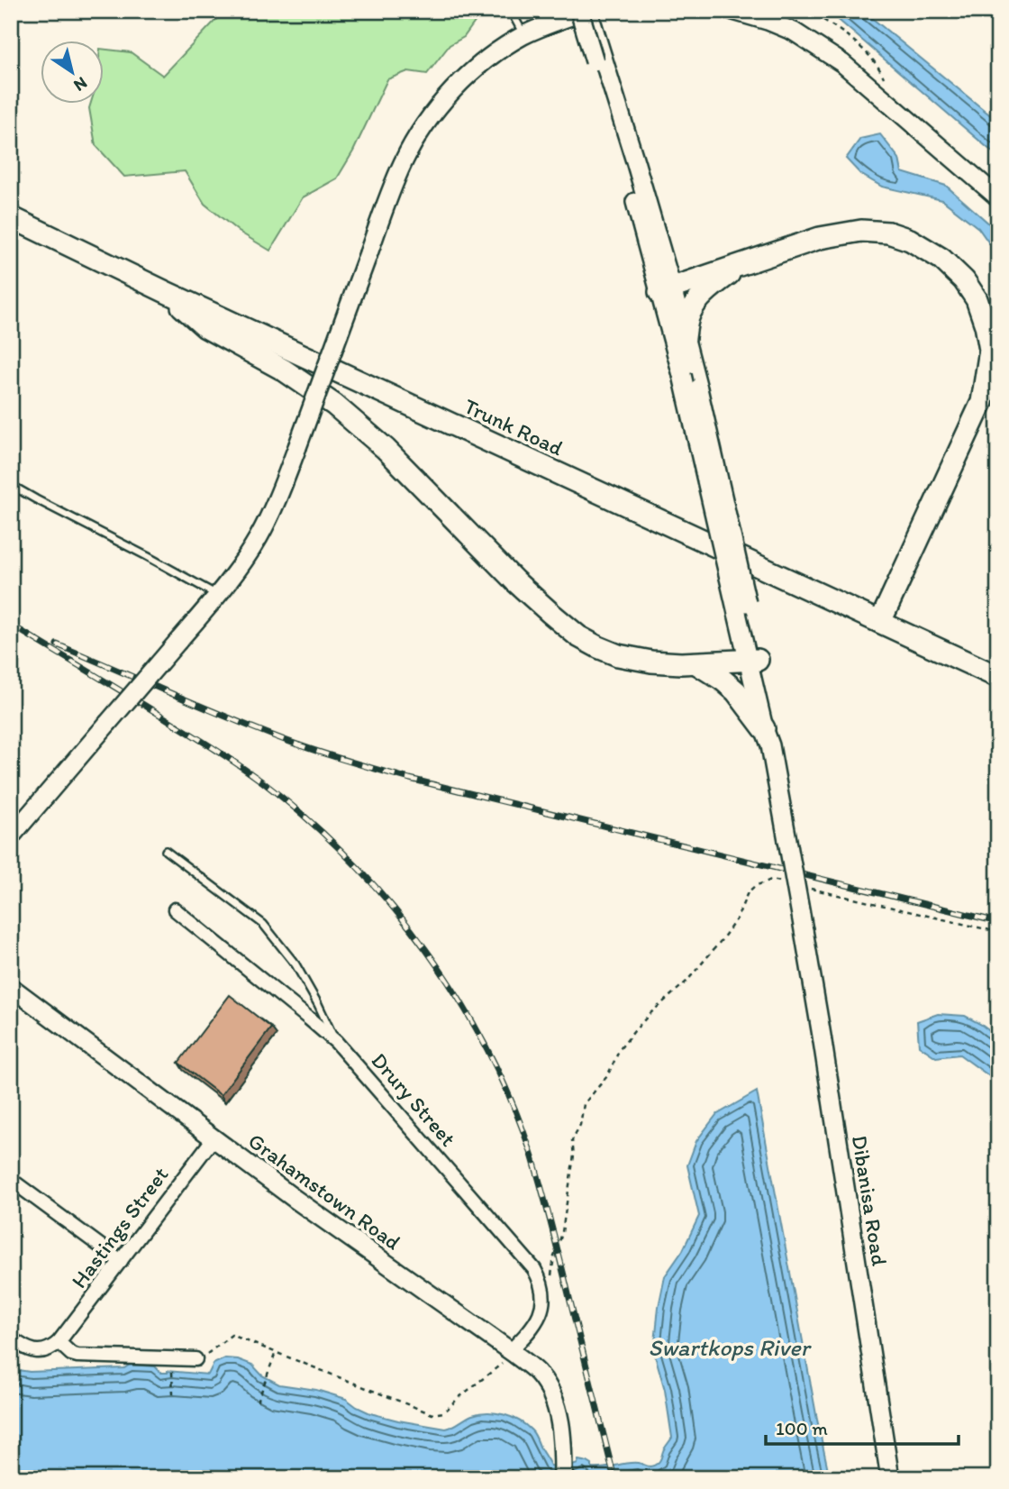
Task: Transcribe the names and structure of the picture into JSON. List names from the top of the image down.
{
  "streets": {
    "main road": ["Trunk Road", "Grahamstown Road", "Dibanisa Road"],
    "street": ["Drury Street", "Hastings Street"]
  },
  "crossings": [
    ["Drury Street", "Grahamstown Road"],
    ["Grahamstown Road", "Hastings Street"]
  ],
  "water": ["Swartkops River"],
  "scale_bar": "100 m",
  "north": "bottom right"
}
